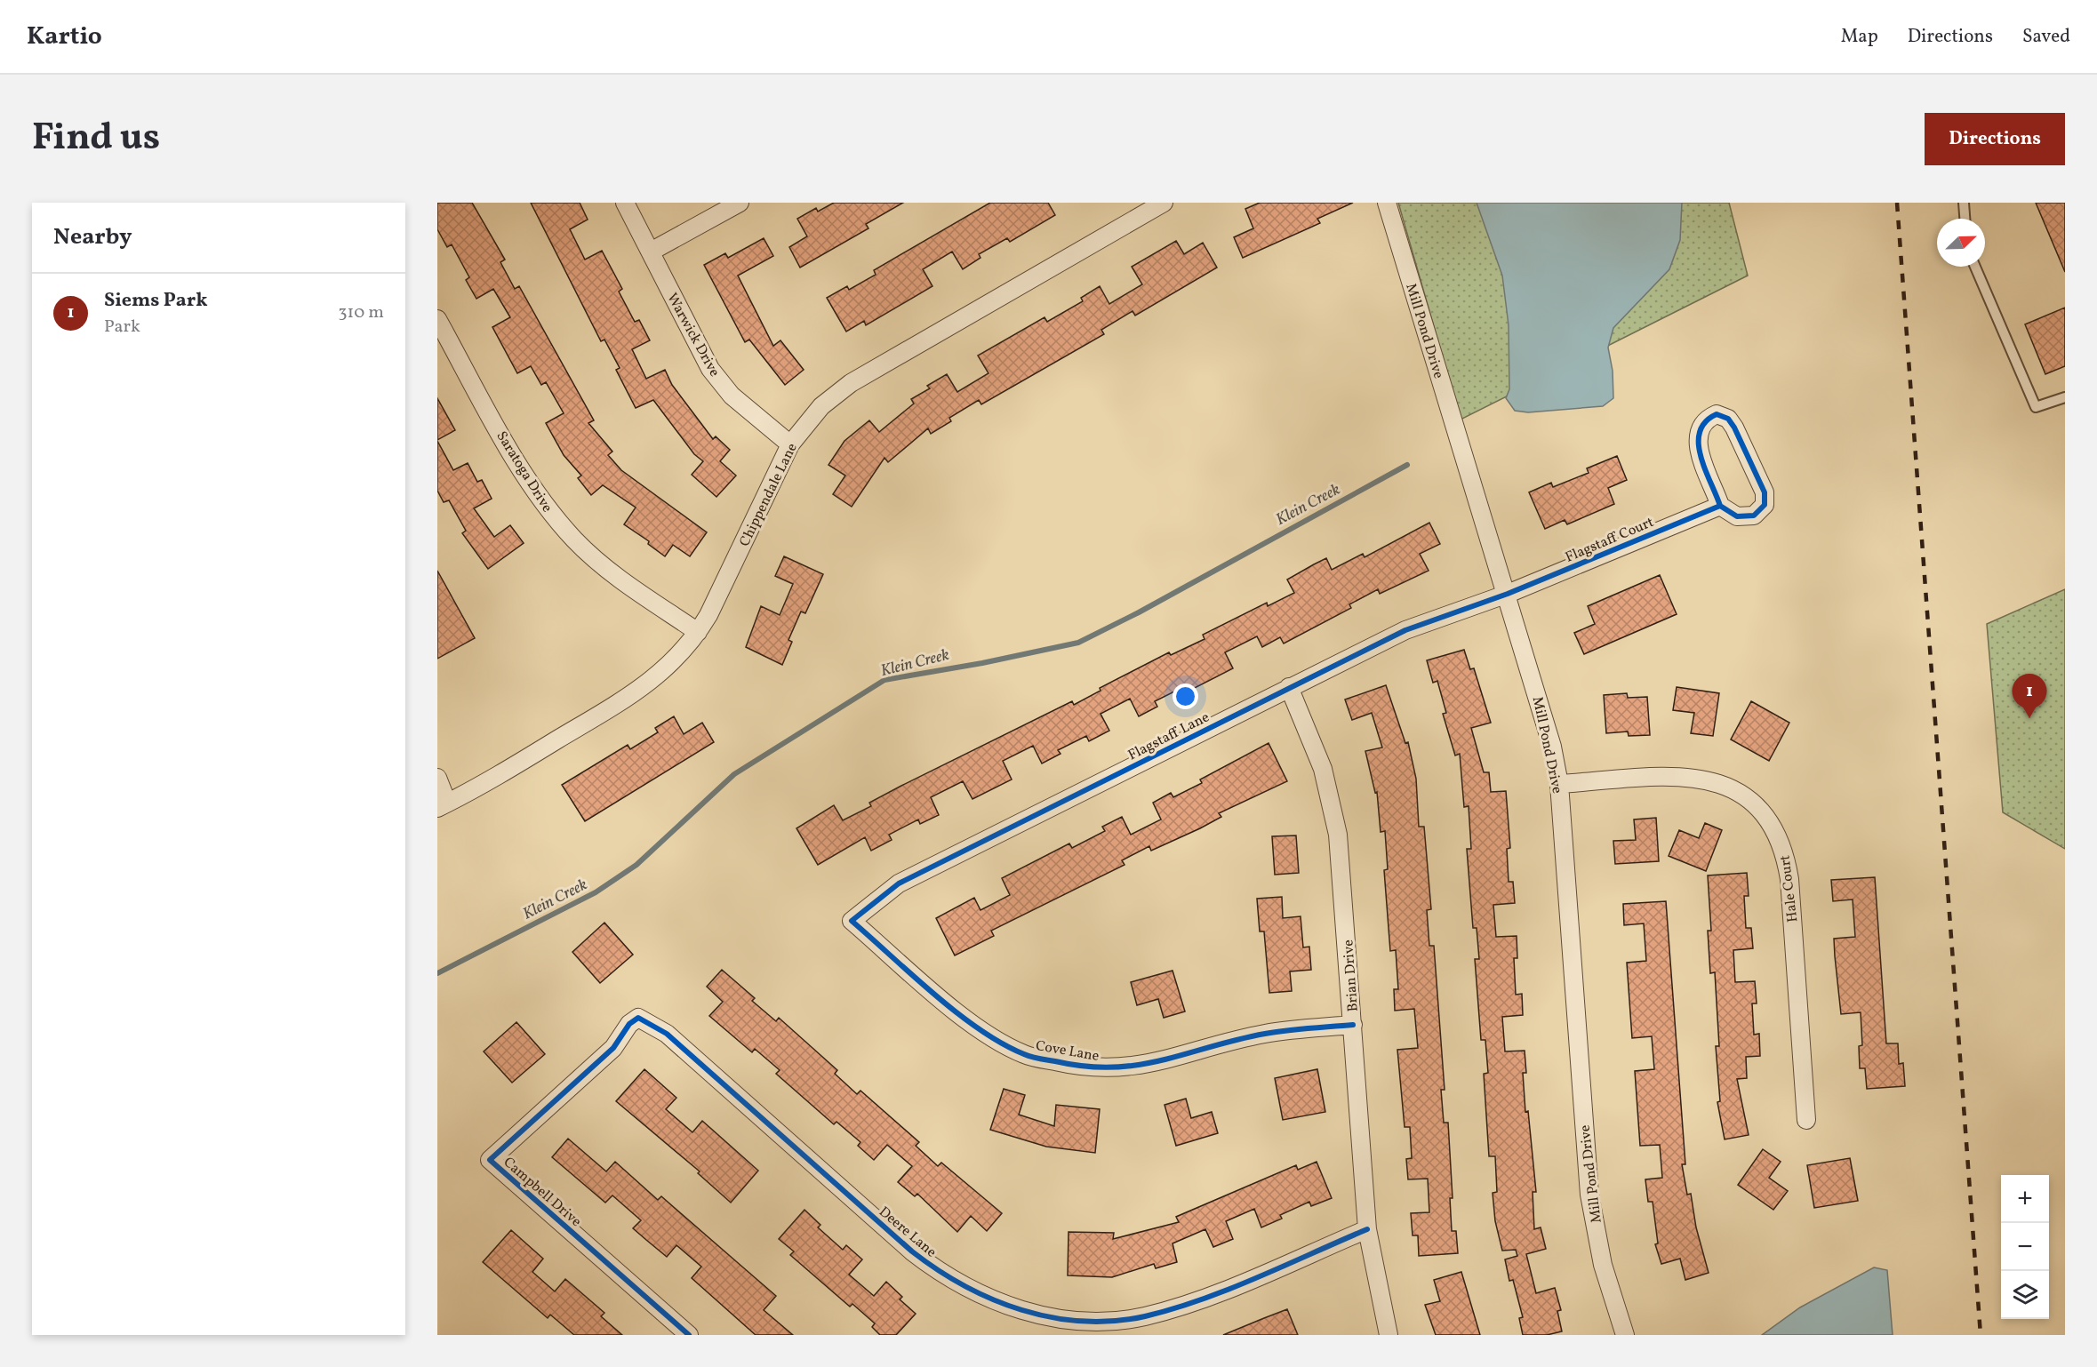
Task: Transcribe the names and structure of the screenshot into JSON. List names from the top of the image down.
{
  "streets": {
    "street": [
      "Mill Pond Drive",
      "Warwick Drive",
      "Saratoga Drive",
      "Chippendale Lane",
      "Flagstaff Court",
      "Flagstaff Lane",
      "Hale Court",
      "Brian Drive",
      "Cove Lane",
      "Campbell Drive",
      "Deere Lane"
    ]
  },
  "crossings": [
    ["Mill Pond Drive", "Flagstaff Court"],
    ["Mill Pond Drive", "Flagstaff Lane"],
    ["Mill Pond Drive", "Hale Court"],
    ["Warwick Drive", "Chippendale Lane"],
    ["Saratoga Drive", "Chippendale Lane"],
    ["Flagstaff Court", "Flagstaff Lane"],
    ["Flagstaff Lane", "Brian Drive"],
    ["Flagstaff Lane", "Cove Lane"],
    ["Brian Drive", "Cove Lane"],
    ["Brian Drive", "Deere Lane"],
    ["Campbell Drive", "Deere Lane"]
  ],
  "water": ["Klein Creek"],
  "north": "top right",
  "page": {
    "header": "Kartio",
    "nav": ["Map", "Directions", "Saved"],
    "title": "Find us",
    "buttons": "Directions",
    "heading": "Nearby",
    "list": [
      {
        "mark": "1",
        "name": "Siems Park",
        "note": "Park",
        "value": "310 m"
      }
    ],
    "pins": "1",
    "map_buttons": ["+", "−"]
  }
}
